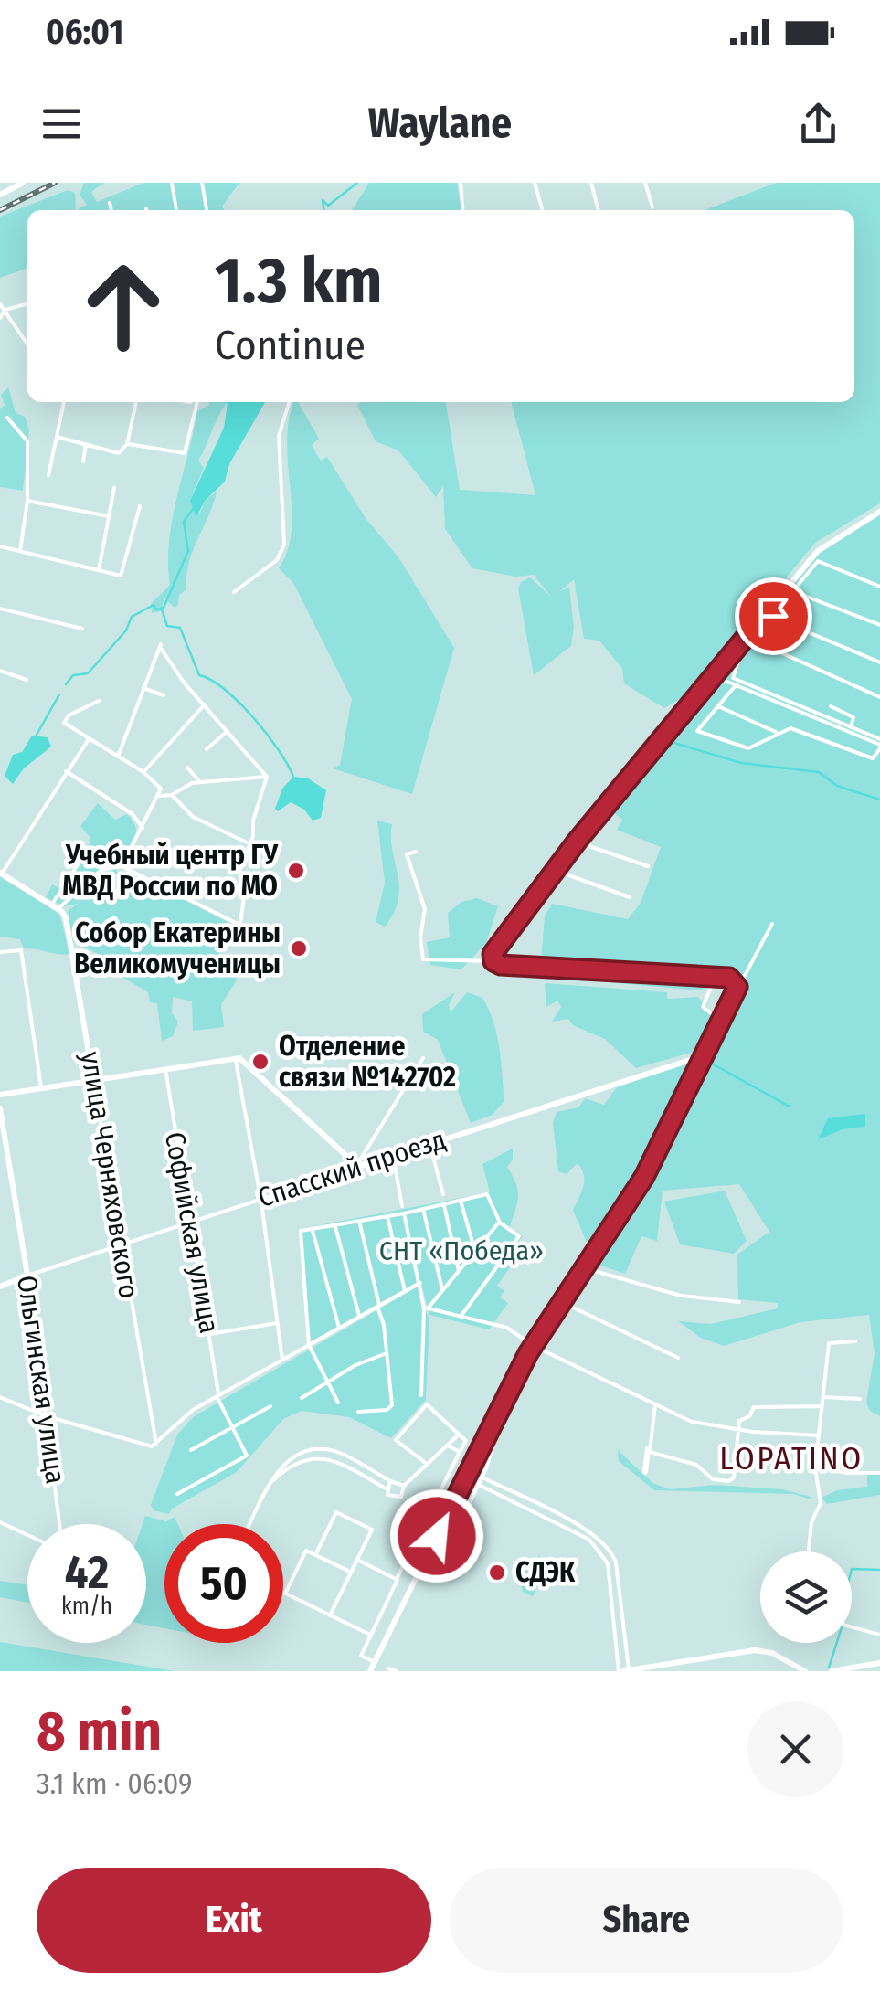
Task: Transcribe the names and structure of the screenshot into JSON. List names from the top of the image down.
{
  "streets": {
    "main road": ["Спасский проезд", "улица Черняховского", "Ольгинская улица"],
    "street": ["Софийская улица"]
  },
  "crossings": [
    ["Спасский проезд", "улица Черняховского"],
    ["Спасский проезд", "Софийская улица"],
    ["Спасский проезд", "Ольгинская улица"]
  ],
  "districts": ["LOPATINO"],
  "parks": ["СНТ «Победа»"],
  "places": [
    "Учебный центр ГУ МВД России по МО",
    "Собор Екатерины Великомученицы",
    "Отделение связи №142702",
    "СДЭК"
  ],
  "page": {
    "status": "06:01",
    "header": "Waylane",
    "turn": ["1.3 km", "Continue"],
    "speed": "42 km/h",
    "limit": "50",
    "heading": ["8 min", "3.1 km · 06:09"],
    "buttons": ["Exit", "Share"]
  }
}
